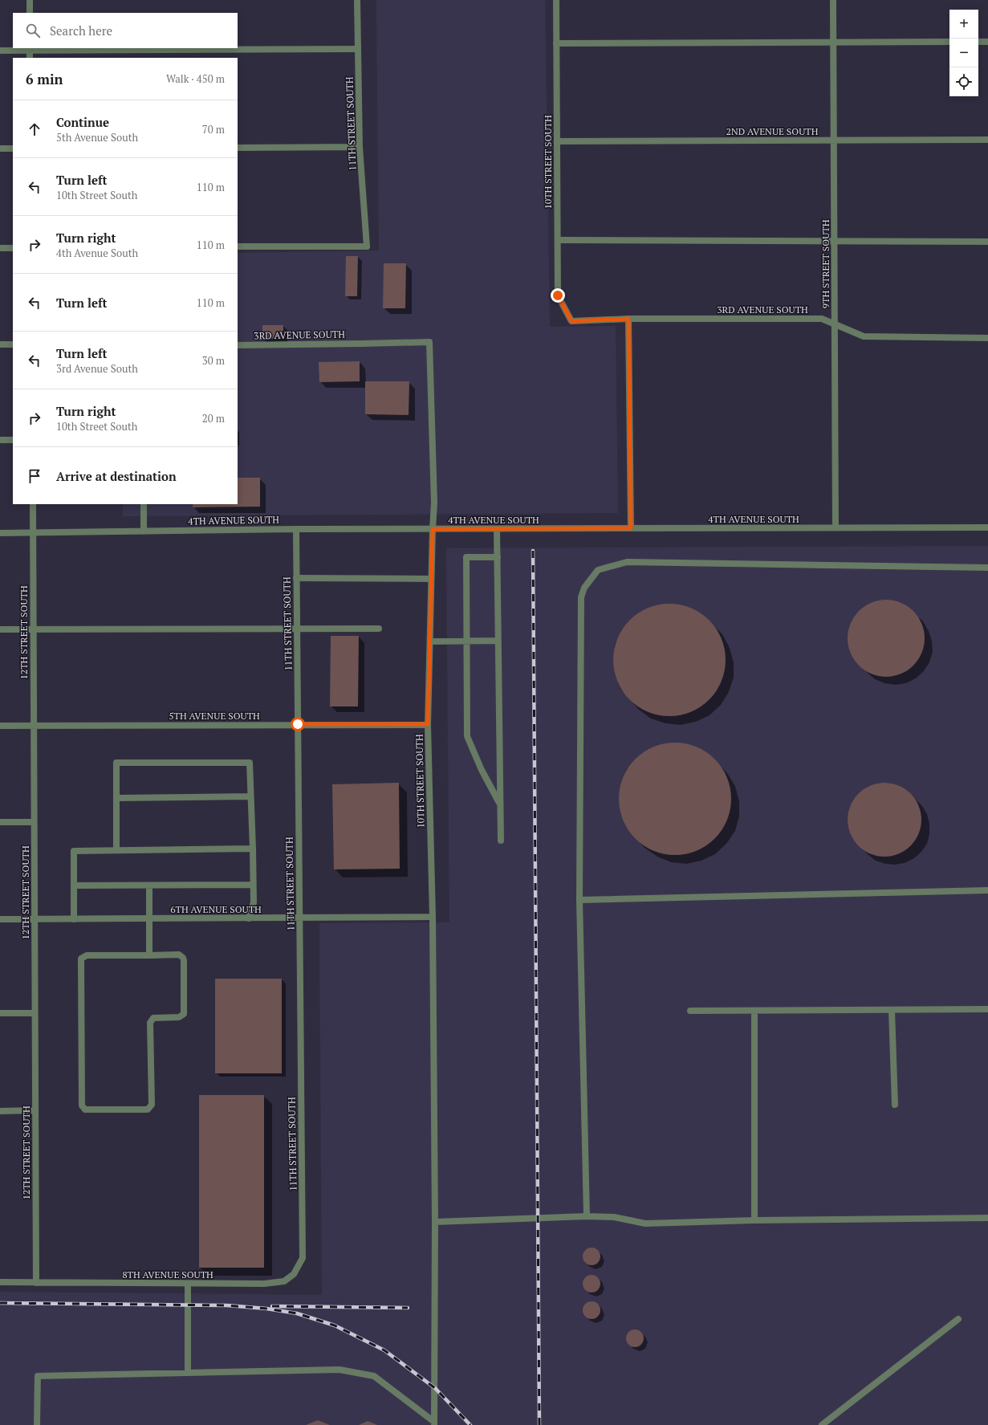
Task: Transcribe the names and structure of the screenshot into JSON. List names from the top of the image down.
{
  "streets": {
    "street": [
      "11TH STREET SOUTH",
      "2ND AVENUE SOUTH",
      "10TH STREET SOUTH",
      "9TH STREET SOUTH",
      "3RD AVENUE SOUTH",
      "4TH AVENUE SOUTH",
      "12TH STREET SOUTH",
      "5TH AVENUE SOUTH",
      "6TH AVENUE SOUTH",
      "8TH AVENUE SOUTH"
    ]
  },
  "crossings": [
    ["11TH STREET SOUTH", "4TH AVENUE SOUTH"],
    ["11TH STREET SOUTH", "5TH AVENUE SOUTH"],
    ["11TH STREET SOUTH", "6TH AVENUE SOUTH"],
    ["11TH STREET SOUTH", "8TH AVENUE SOUTH"],
    ["2ND AVENUE SOUTH", "10TH STREET SOUTH"],
    ["2ND AVENUE SOUTH", "9TH STREET SOUTH"],
    ["10TH STREET SOUTH", "3RD AVENUE SOUTH"],
    ["10TH STREET SOUTH", "4TH AVENUE SOUTH"],
    ["10TH STREET SOUTH", "5TH AVENUE SOUTH"],
    ["10TH STREET SOUTH", "6TH AVENUE SOUTH"],
    ["9TH STREET SOUTH", "3RD AVENUE SOUTH"],
    ["9TH STREET SOUTH", "4TH AVENUE SOUTH"],
    ["3RD AVENUE SOUTH", "4TH AVENUE SOUTH"],
    ["4TH AVENUE SOUTH", "12TH STREET SOUTH"],
    ["12TH STREET SOUTH", "5TH AVENUE SOUTH"],
    ["12TH STREET SOUTH", "6TH AVENUE SOUTH"],
    ["12TH STREET SOUTH", "8TH AVENUE SOUTH"]
  ],
  "page": {
    "map_buttons": ["+", "−"],
    "search": "Search here",
    "heading": ["6 min", "Walk · 450 m"],
    "list": [
      ["Continue", "5th Avenue South", "70 m"],
      ["Turn left", "10th Street South", "110 m"],
      ["Turn right", "4th Avenue South", "110 m"],
      ["Turn left", "110 m"],
      ["Turn left", "3rd Avenue South", "30 m"],
      ["Turn right", "10th Street South", "20 m"],
      "Arrive at destination"
    ]
  }
}
